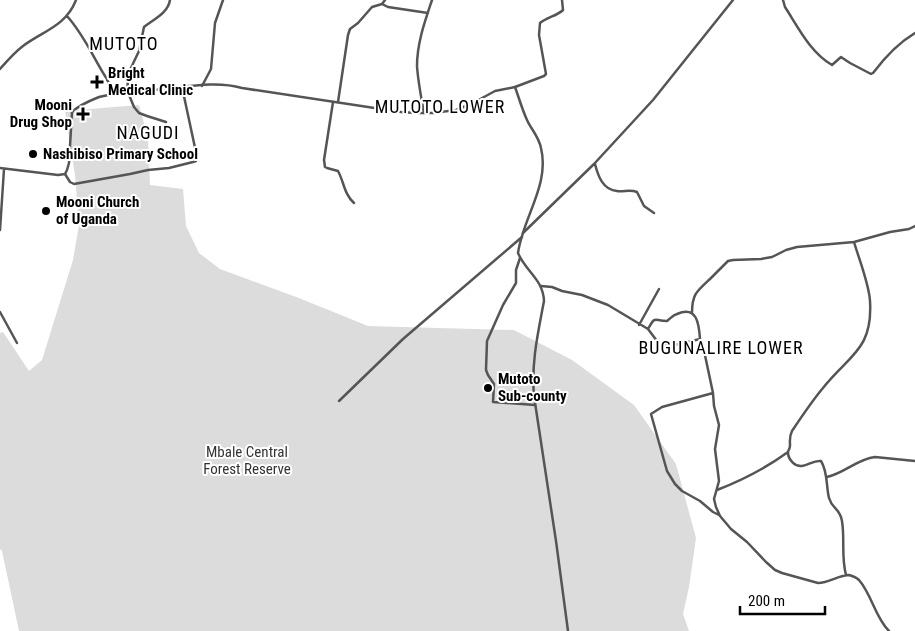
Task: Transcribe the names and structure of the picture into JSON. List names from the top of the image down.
{
  "districts": [
    "MUTOTO",
    "MUTOTO LOWER",
    "NAGUDI",
    "BUGUNALIRE LOWER"
  ],
  "parks": ["Mbale Central Forest Reserve"],
  "places": {
    "health": ["Bright Medical Clinic", "Mooni Drug Shop"],
    "other": ["Nashibiso Primary School", "Mooni Church of Uganda", "Mutoto Sub-county"]
  },
  "scale_bar": "200 m"
}
